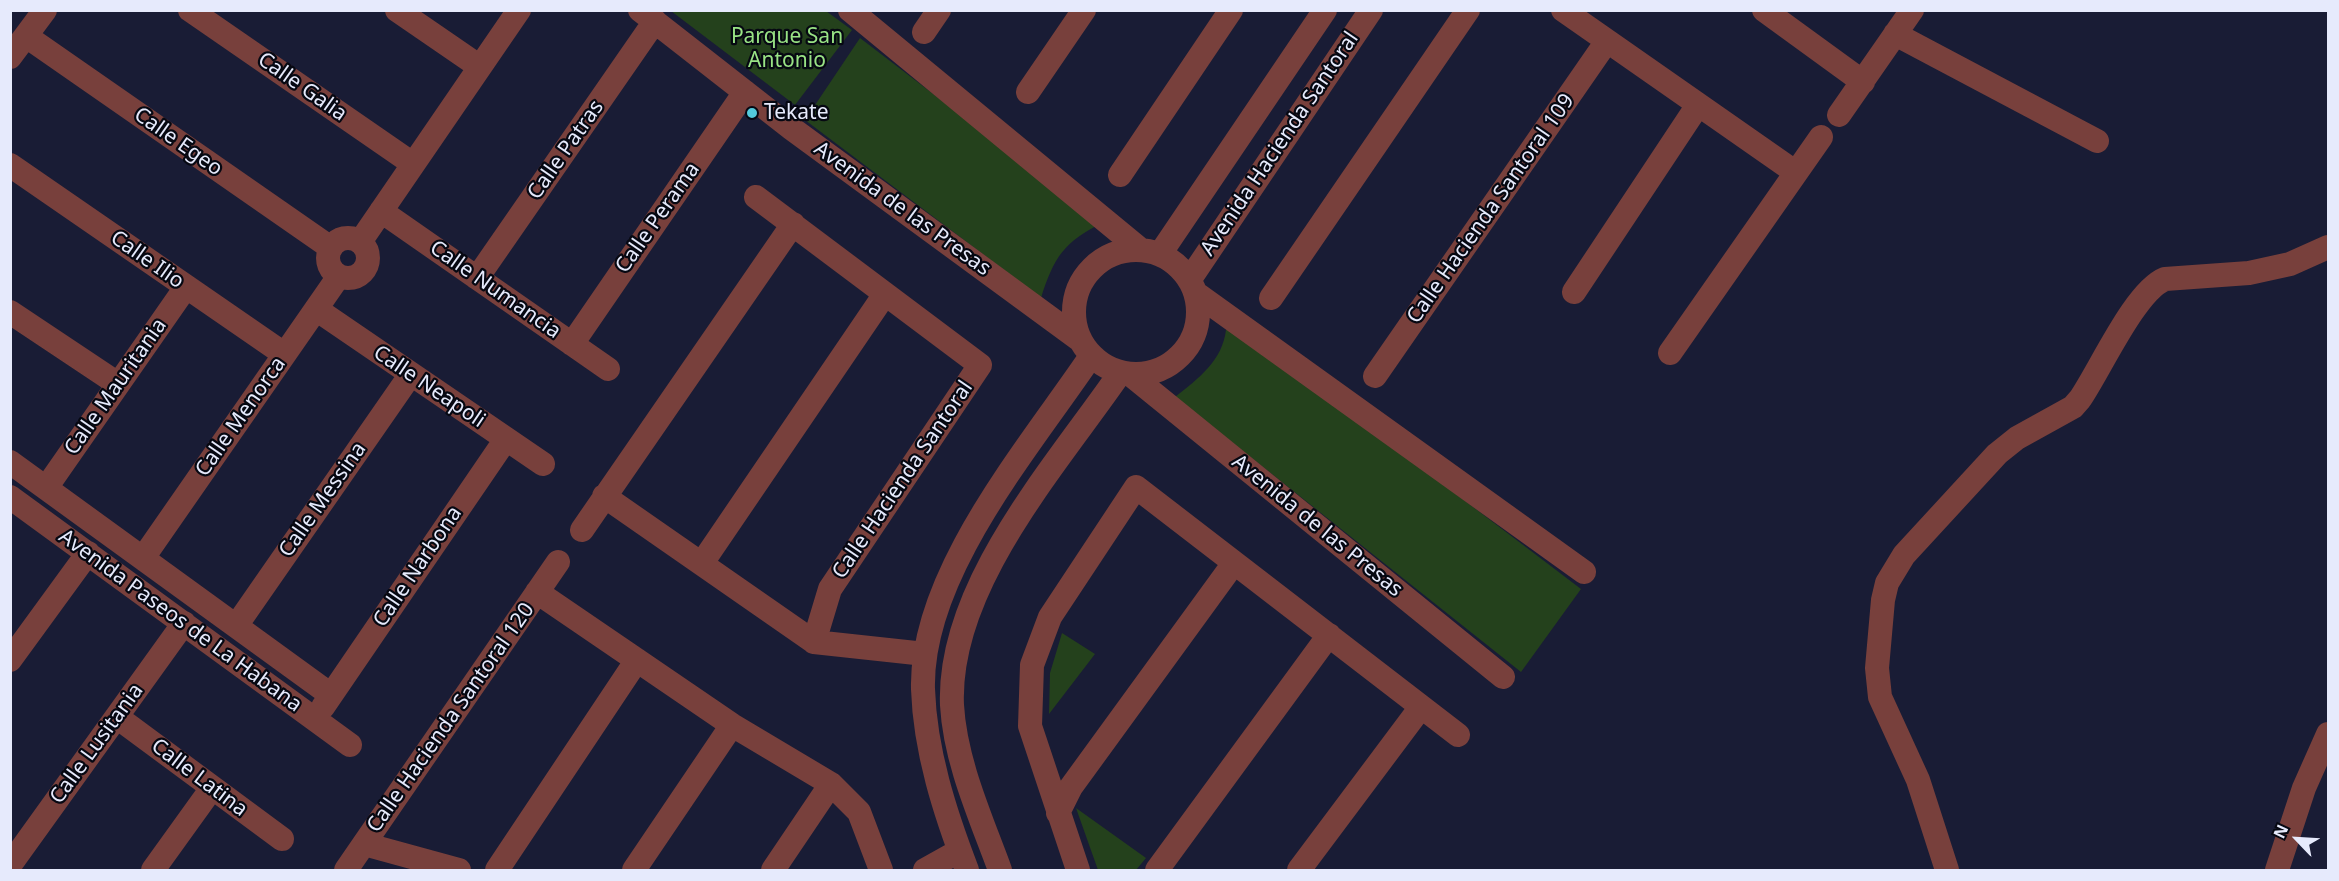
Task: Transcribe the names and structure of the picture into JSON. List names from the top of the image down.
{
  "streets": {
    "street": [
      "Calle Galia",
      "Calle Egeo",
      "Avenida Hacienda Santoral",
      "Calle Patras",
      "Avenida de las Presas",
      "Calle Hacienda Santoral 109",
      "Calle Perama",
      "Calle Ilio",
      "Calle Numancia",
      "Calle Mauritania",
      "Calle Neapoli",
      "Calle Menorca",
      "Calle Hacienda Santoral",
      "Calle Messina",
      "Calle Narbona",
      "Avenida Paseos de La Habana",
      "Calle Hacienda Santoral 120",
      "Calle Lusitania",
      "Calle Latina"
    ]
  },
  "crossings": [
    ["Calle Egeo", "Calle Menorca"],
    ["Avenida Hacienda Santoral", "Avenida de las Presas"],
    ["Calle Patras", "Avenida de las Presas"],
    ["Calle Patras", "Calle Numancia"],
    ["Avenida de las Presas", "Calle Perama"],
    ["Calle Perama", "Calle Numancia"],
    ["Calle Ilio", "Calle Mauritania"],
    ["Calle Ilio", "Calle Menorca"],
    ["Calle Mauritania", "Avenida Paseos de La Habana"],
    ["Calle Neapoli", "Calle Menorca"],
    ["Calle Neapoli", "Calle Messina"],
    ["Calle Neapoli", "Calle Narbona"],
    ["Calle Menorca", "Avenida Paseos de La Habana"],
    ["Calle Messina", "Avenida Paseos de La Habana"],
    ["Calle Narbona", "Avenida Paseos de La Habana"],
    ["Avenida Paseos de La Habana", "Calle Lusitania"],
    ["Calle Lusitania", "Calle Latina"]
  ],
  "parks": ["Parque San Antonio"],
  "places": ["Tekate"],
  "north": "top left"
}
